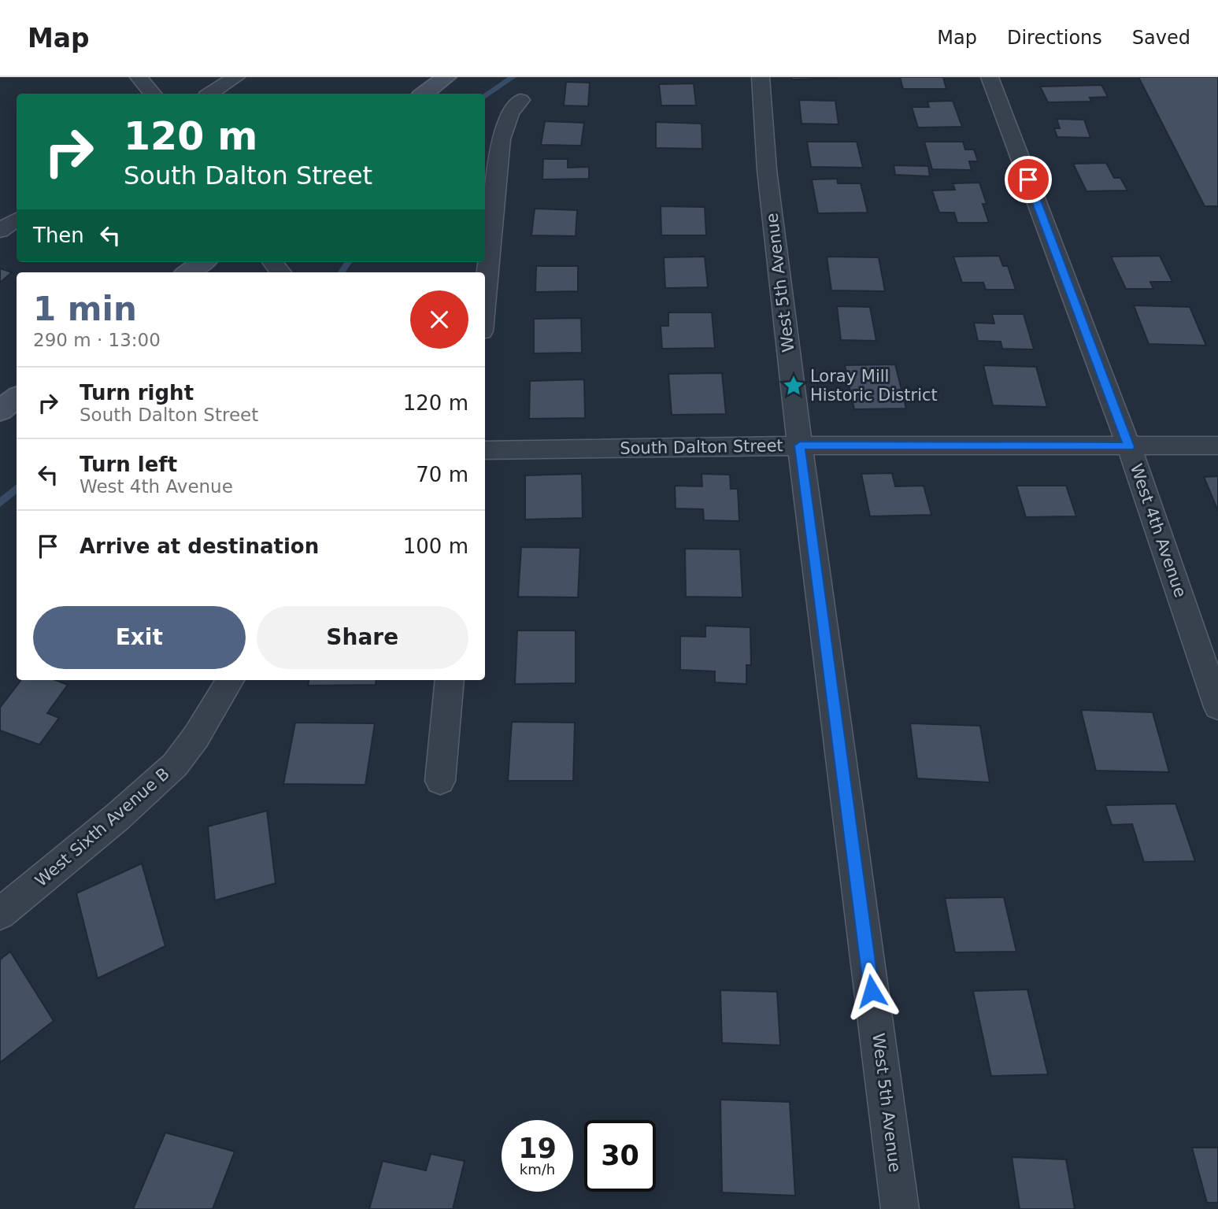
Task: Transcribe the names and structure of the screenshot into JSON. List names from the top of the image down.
{
  "streets": {
    "street": [
      "West 5th Avenue",
      "South Dalton Street",
      "West 4th Avenue",
      "West Sixth Avenue B"
    ]
  },
  "crossings": [
    ["West 5th Avenue", "South Dalton Street"],
    ["South Dalton Street", "West 4th Avenue"]
  ],
  "places": {
    "place": ["Loray Mill Historic District"]
  },
  "page": {
    "header": "Map",
    "nav": ["Map", "Directions", "Saved"],
    "turn": ["120 m", "South Dalton Street"],
    "then": "Then",
    "heading": ["1 min", "290 m · 13:00"],
    "list": [
      {
        "name": "Turn right",
        "note": "South Dalton Street",
        "value": "120 m"
      },
      {
        "name": "Turn left",
        "note": "West 4th Avenue",
        "value": "70 m"
      },
      {
        "name": "Arrive at destination",
        "value": "100 m"
      }
    ],
    "buttons": ["Exit", "Share"],
    "speed": "19 km/h",
    "limit": "30"
  }
}
